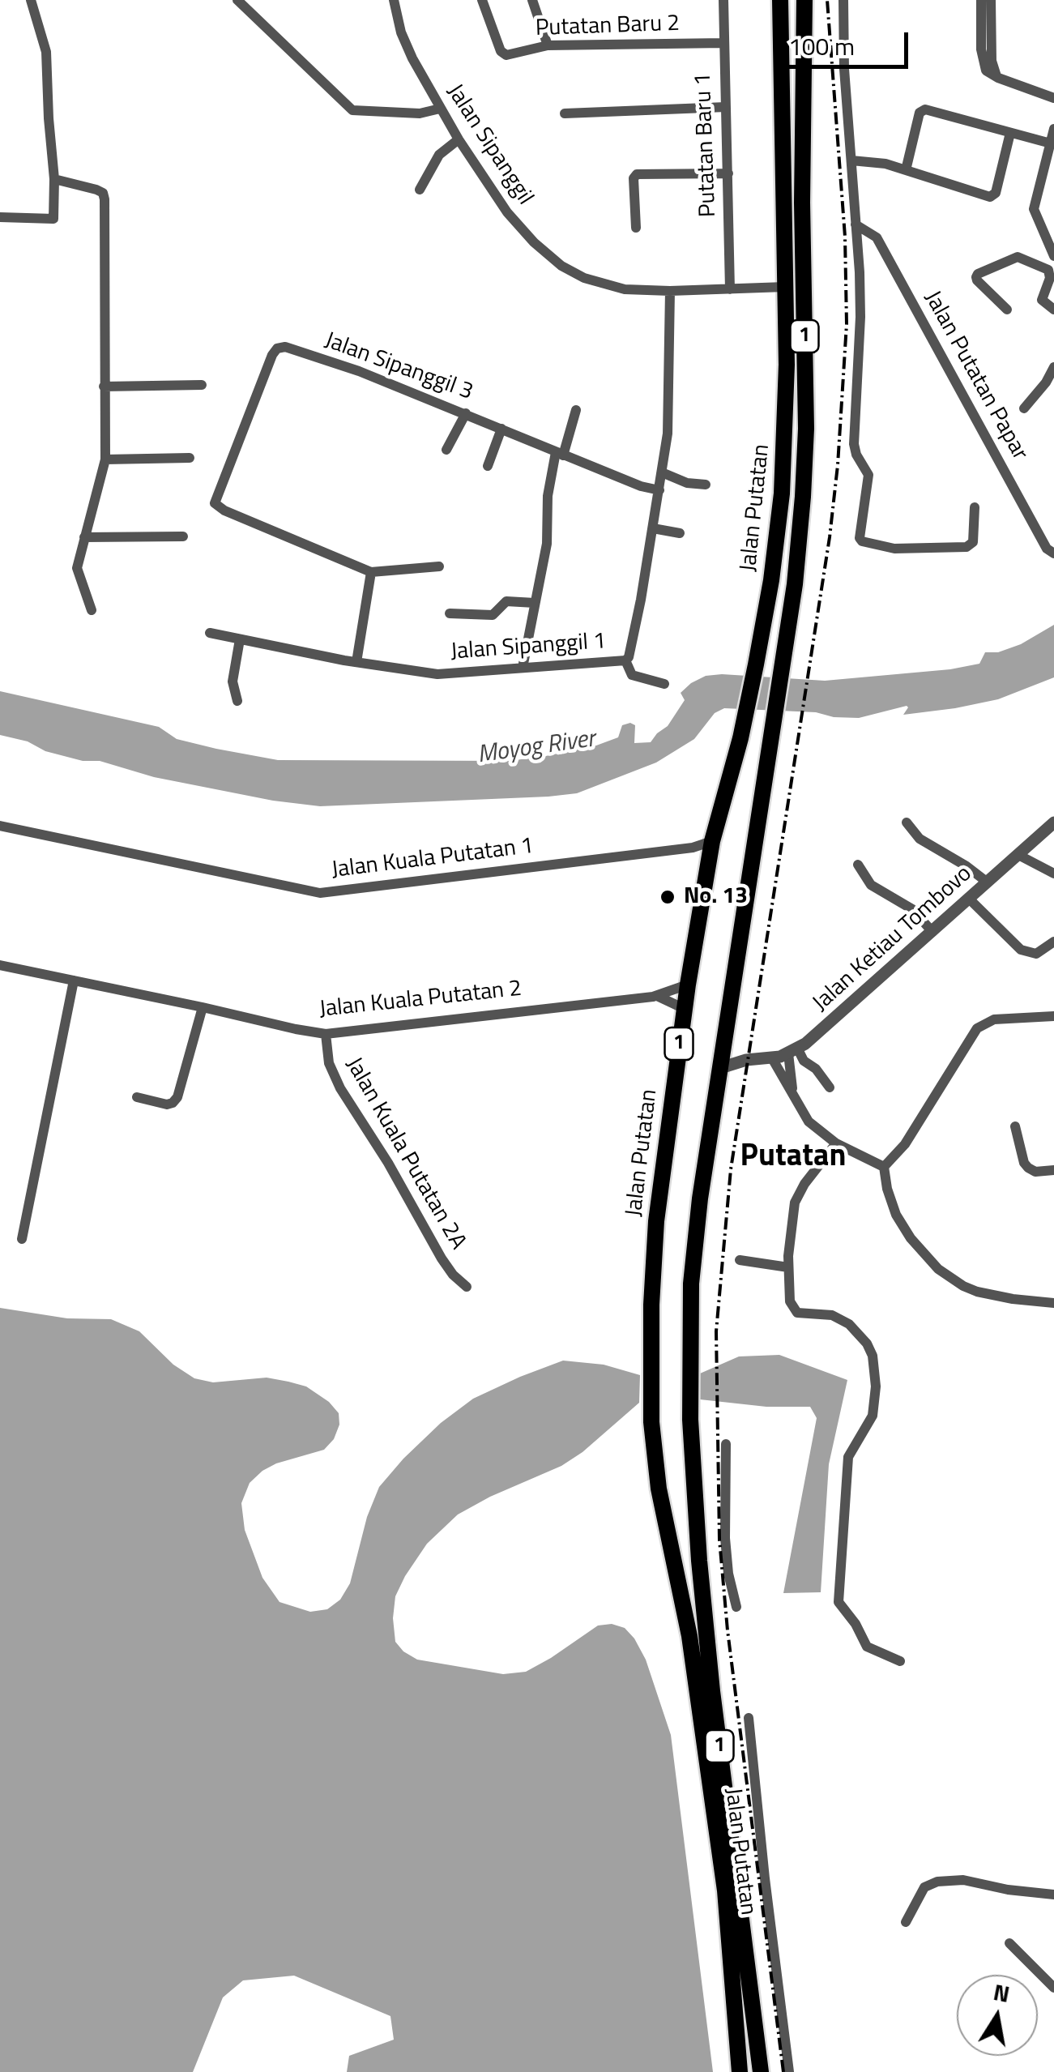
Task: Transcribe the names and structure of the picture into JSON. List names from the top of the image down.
{
  "streets": {
    "highway": ["1", "Jalan Putatan"],
    "street": [
      "Putatan Baru 2",
      "Jalan Sipanggil",
      "Putatan Baru 1",
      "Jalan Sipanggil 3",
      "Jalan Putatan Papar",
      "Jalan Sipanggil 1",
      "Jalan Kuala Putatan 1",
      "Jalan Ketiau Tombovo",
      "Jalan Kuala Putatan 2",
      "Jalan Kuala Putatan 2A"
    ]
  },
  "crossings": [
    ["Putatan Baru 2", "Putatan Baru 1"],
    ["Jalan Sipanggil", "Putatan Baru 1"],
    ["Jalan Sipanggil", "Jalan Putatan"],
    ["Jalan Sipanggil", "Jalan Sipanggil 1"],
    ["Jalan Sipanggil 3", "Jalan Sipanggil 1"],
    ["Jalan Putatan", "Jalan Kuala Putatan 1"],
    ["Jalan Putatan", "Jalan Ketiau Tombovo"],
    ["Jalan Putatan", "Jalan Kuala Putatan 2"],
    ["Jalan Kuala Putatan 2", "Jalan Kuala Putatan 2A"]
  ],
  "districts": ["Putatan"],
  "water": ["Moyog River"],
  "places": ["No. 13"],
  "scale_bar": "100 m",
  "north": "top"
}
